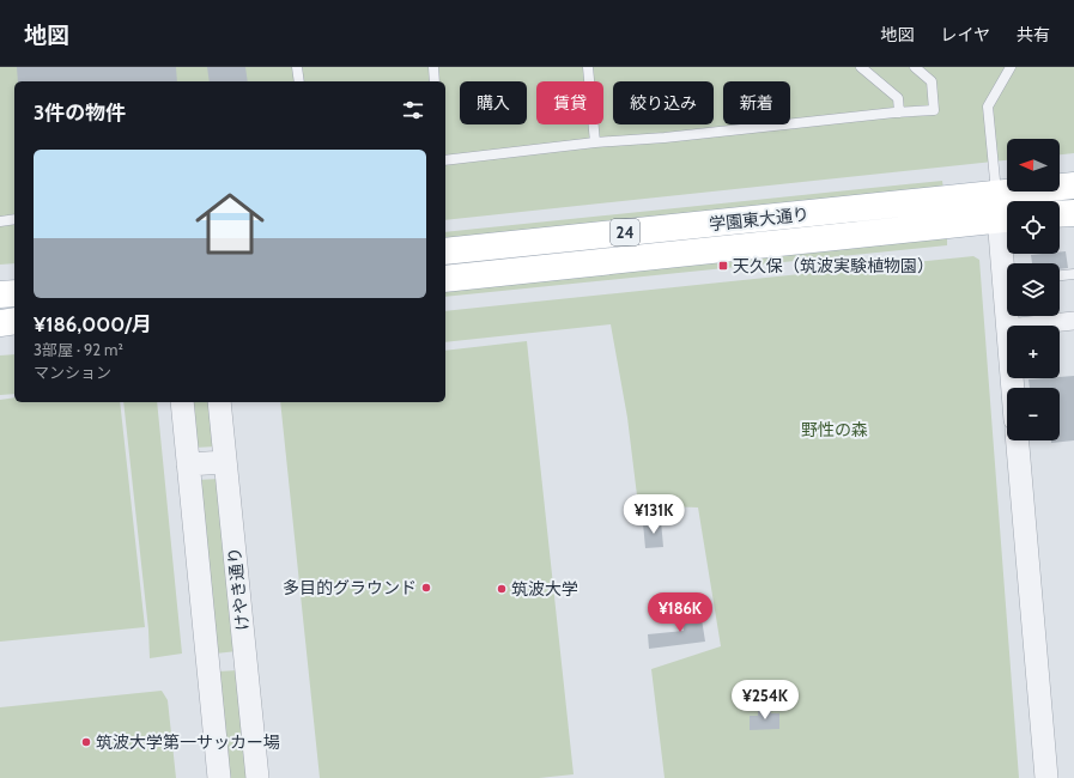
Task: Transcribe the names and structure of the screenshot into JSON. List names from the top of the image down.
{
  "streets": {
    "main road": ["学園東大通り", "24"],
    "street": ["けやき通り"]
  },
  "parks": ["野性の森"],
  "places": {
    "transit": ["天久保（筑波実験植物園）"],
    "other": ["多目的グラウンド", "筑波大学", "筑波大学第一サッカー場"]
  },
  "north": "left",
  "page": {
    "header": "地図",
    "nav": ["地図", "レイヤ", "共有"],
    "chip": [
      "購入",
      "賃貸",
      "絞り込み",
      "新着"
    ],
    "heading": "3件の物件",
    "map_buttons": ["+", "−"],
    "list": [
      {
        "name": "¥186,000/月",
        "note": "3部屋 · 92 m² · マンション"
      }
    ],
    "price": ["¥131K", "¥186K", "¥254K"]
  }
}
